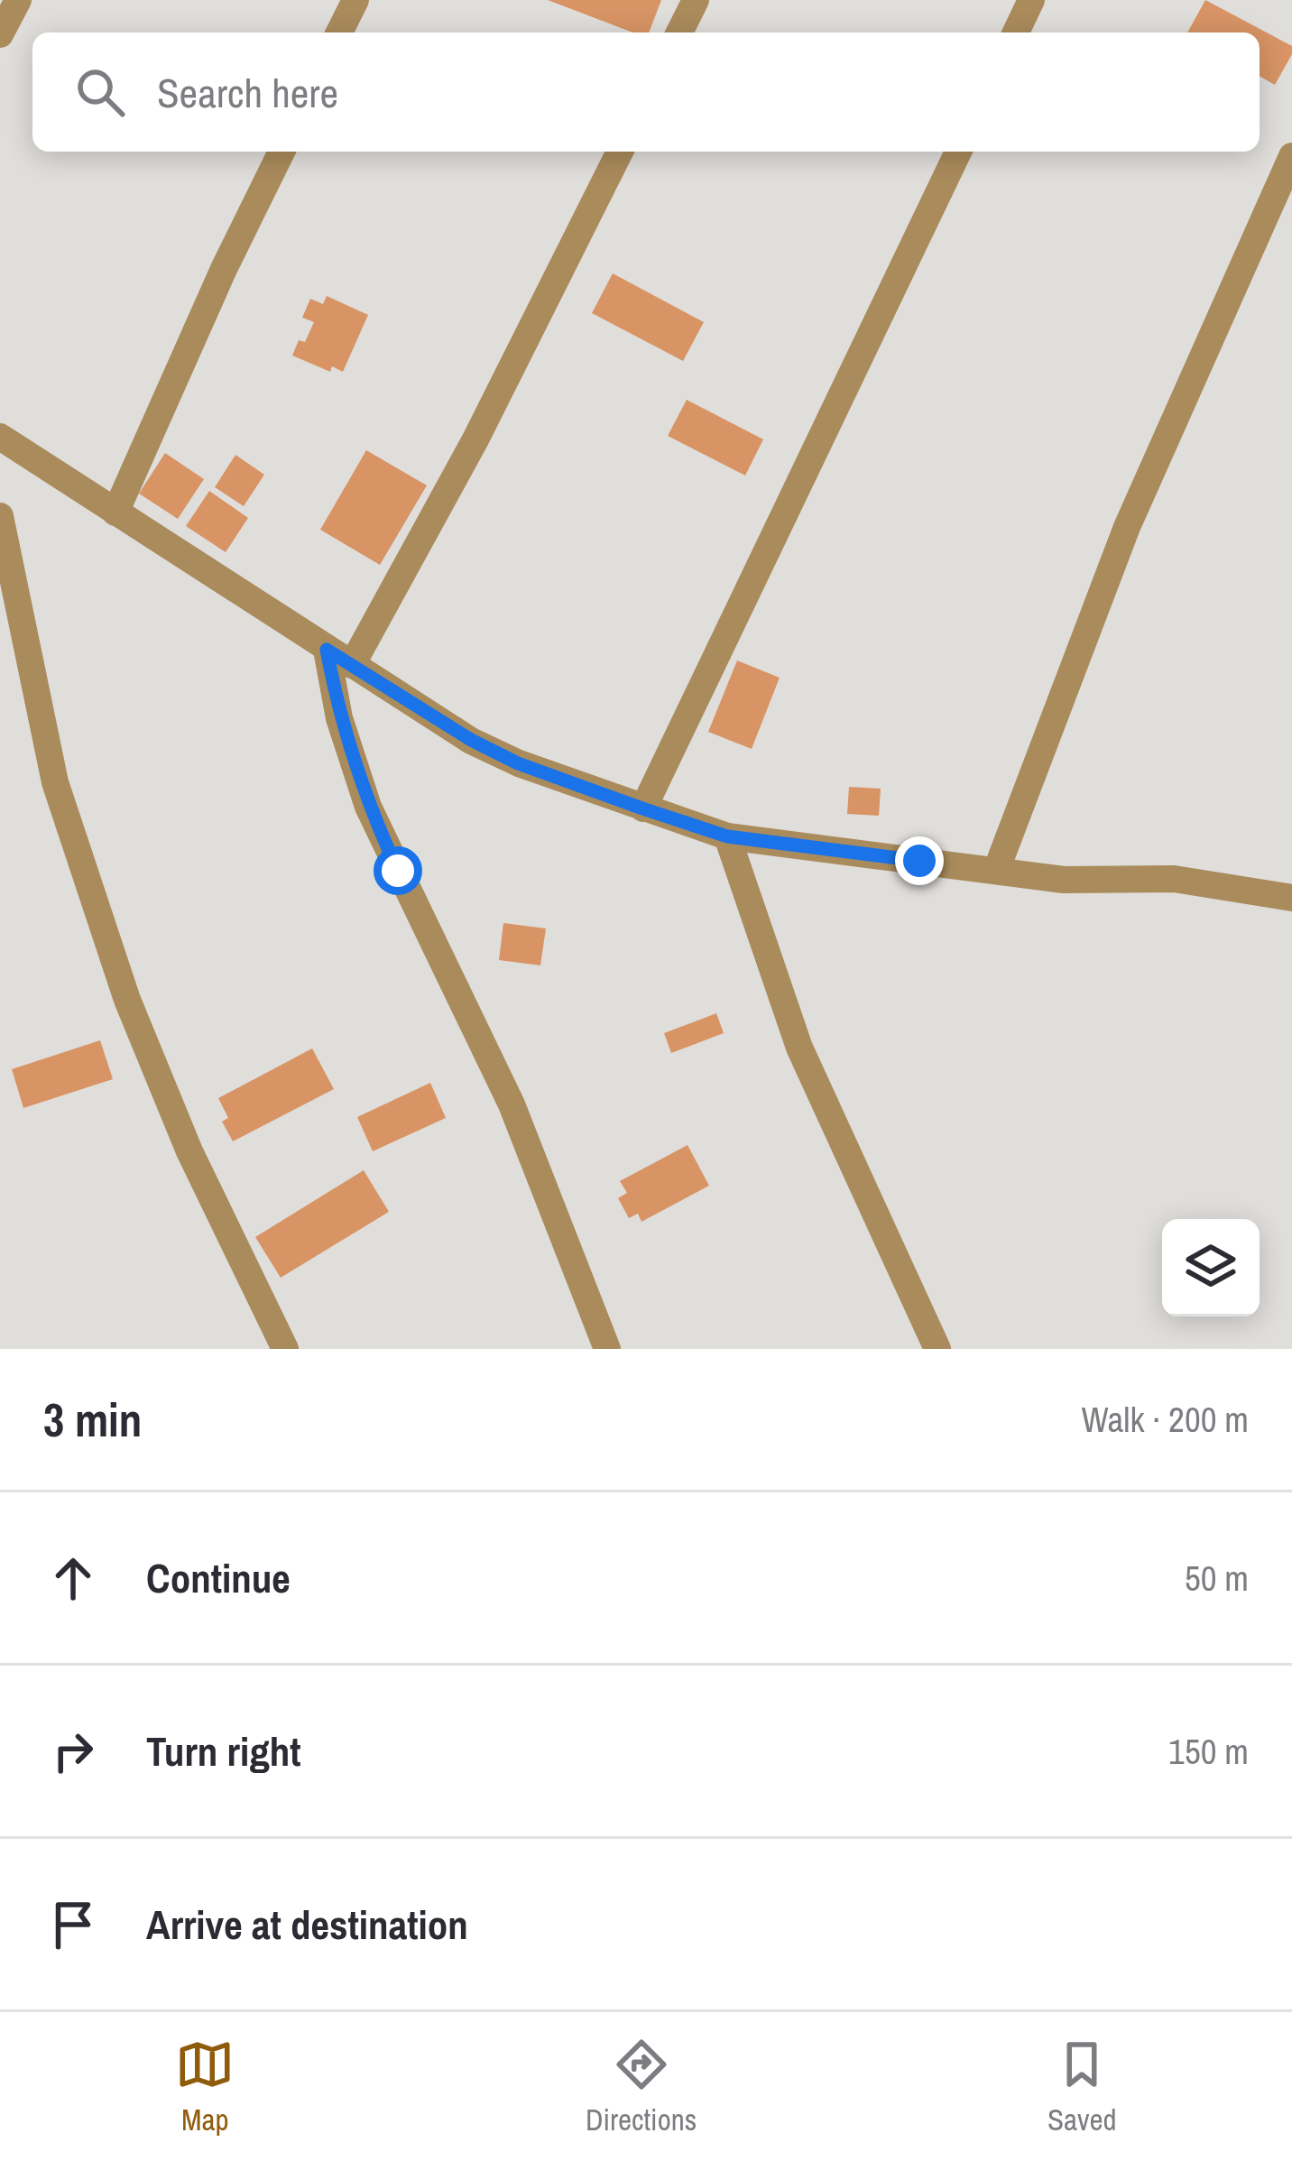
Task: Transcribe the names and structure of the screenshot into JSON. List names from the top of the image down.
{
  "page": {
    "search": "Search here",
    "heading": ["3 min", "Walk · 200 m"],
    "list": [
      ["Continue", "50 m"],
      ["Turn right", "150 m"],
      "Arrive at destination"
    ],
    "nav": ["Map", "Directions", "Saved"]
  }
}
